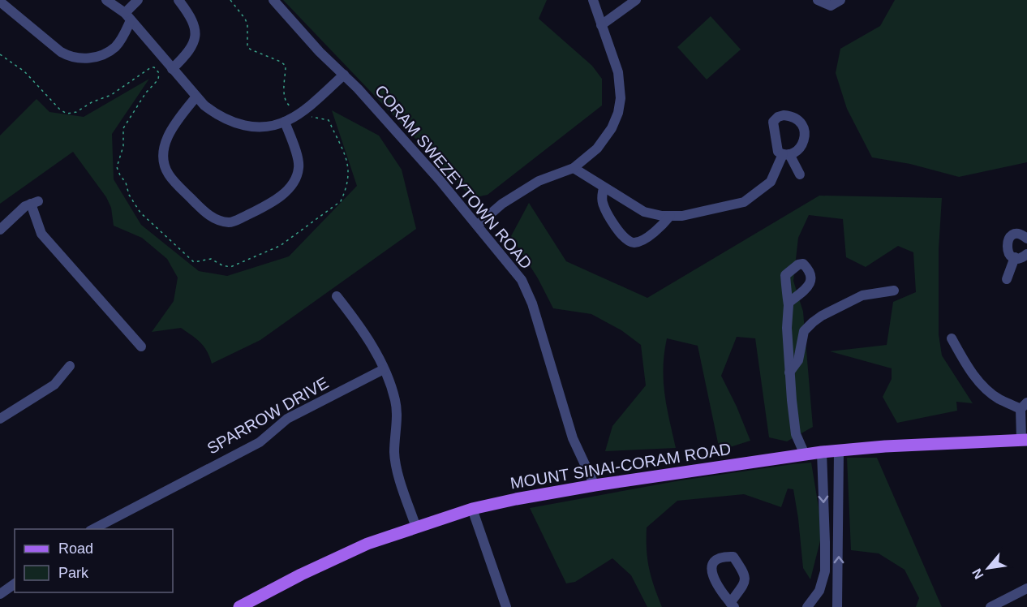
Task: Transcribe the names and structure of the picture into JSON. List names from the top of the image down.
{
  "streets": {
    "main road": ["MOUNT SINAI-CORAM ROAD"],
    "street": ["CORAM SWEZEYTOWN ROAD", "SPARROW DRIVE"]
  },
  "crossings": [
    ["CORAM SWEZEYTOWN ROAD", "MOUNT SINAI-CORAM ROAD"]
  ],
  "legend": ["Road", "Park"],
  "north": "bottom left"
}
